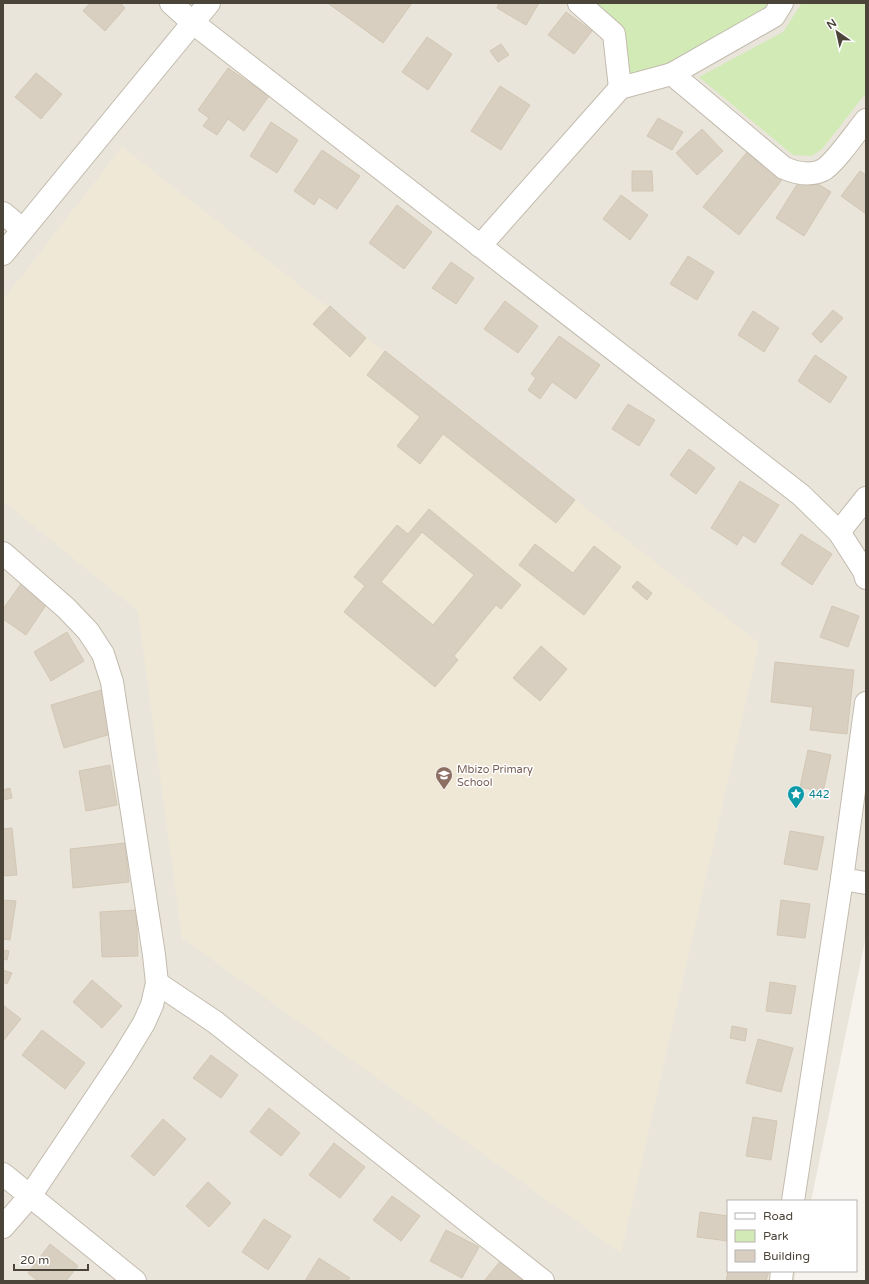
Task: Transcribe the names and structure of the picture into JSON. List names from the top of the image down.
{
  "places": {
    "school or university": ["Mbizo Primary School"],
    "place": ["442"]
  },
  "legend": ["Road", "Park", "Building"],
  "scale_bar": "20 m",
  "north": "top left"
}
